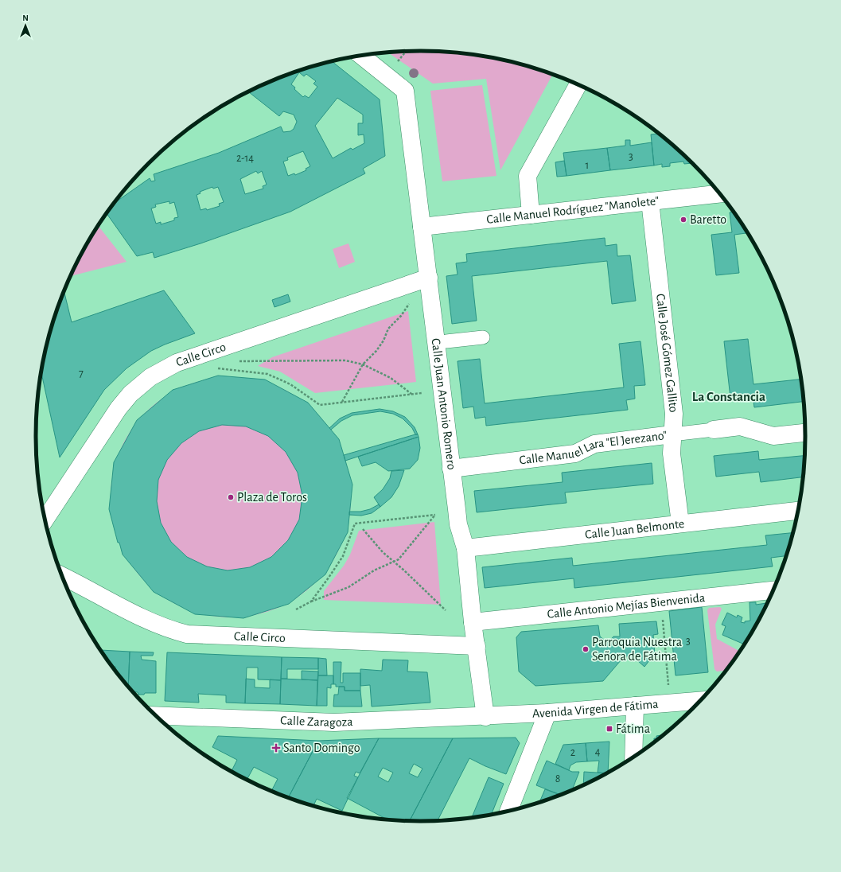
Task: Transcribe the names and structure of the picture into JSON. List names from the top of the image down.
{
  "streets": {
    "street": [
      "Calle Manuel Rodríguez \"Manolete\"",
      "Calle José Gómez Gallito",
      "Calle Circo",
      "Calle Juan Antonio Romero",
      "Calle Manuel Lara \"El Jerezano\"",
      "Calle Juan Belmonte",
      "Calle Antonio Mejías Bienvenida",
      "Avenida Virgen de Fátima",
      "Calle Zaragoza"
    ]
  },
  "crossings": [
    ["Calle Manuel Rodríguez \"Manolete\"", "Calle José Gómez Gallito"],
    ["Calle Manuel Rodríguez \"Manolete\"", "Calle Juan Antonio Romero"],
    ["Calle José Gómez Gallito", "Calle Manuel Lara \"El Jerezano\""],
    ["Calle José Gómez Gallito", "Calle Juan Belmonte"],
    ["Calle Circo", "Calle Juan Antonio Romero"],
    ["Calle Juan Antonio Romero", "Calle Manuel Lara \"El Jerezano\""],
    ["Calle Juan Antonio Romero", "Calle Juan Belmonte"],
    ["Calle Juan Antonio Romero", "Calle Antonio Mejías Bienvenida"],
    ["Calle Juan Antonio Romero", "Avenida Virgen de Fátima"],
    ["Calle Juan Antonio Romero", "Calle Zaragoza"],
    ["Avenida Virgen de Fátima", "Calle Zaragoza"]
  ],
  "districts": ["La Constancia"],
  "places": {
    "other": ["Baretto", "Plaza de Toros", "Parroquia Nuestra Señora de Fátima"],
    "transit": ["Fátima"],
    "health": ["Santo Domingo"]
  },
  "house_numbers": [
    "3",
    "2-14",
    "1",
    "7",
    "3",
    "4",
    "2",
    "8"
  ],
  "north": "top"
}
